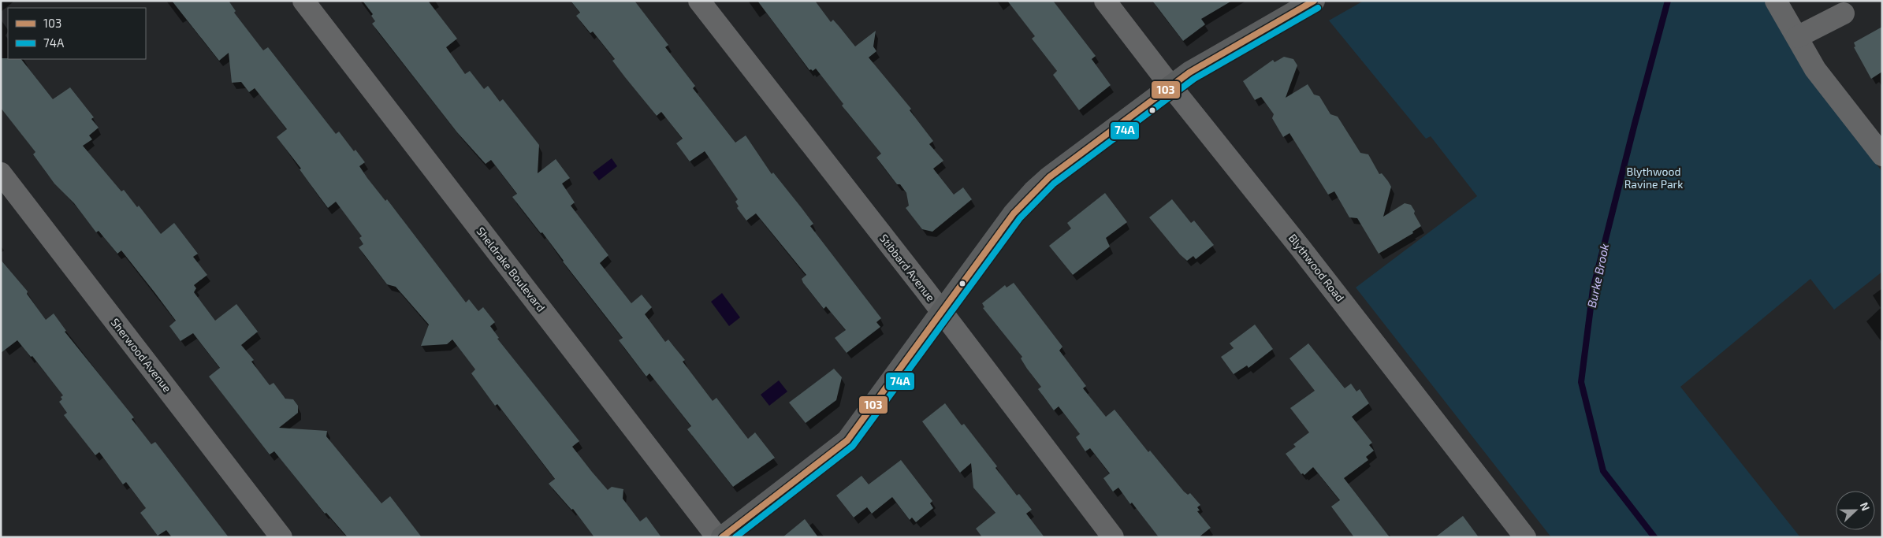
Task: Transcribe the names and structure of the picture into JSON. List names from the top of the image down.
{
  "streets": {
    "street": [
      "Stibbard Avenue",
      "Blythwood Road",
      "Sheldrake Boulevard",
      "Sherwood Avenue"
    ]
  },
  "water": ["Burke Brook"],
  "parks": ["Blythwood Ravine Park"],
  "lines": ["transit line 103", "transit line 74A"],
  "legend": ["103", "74A"],
  "north": "right"
}
